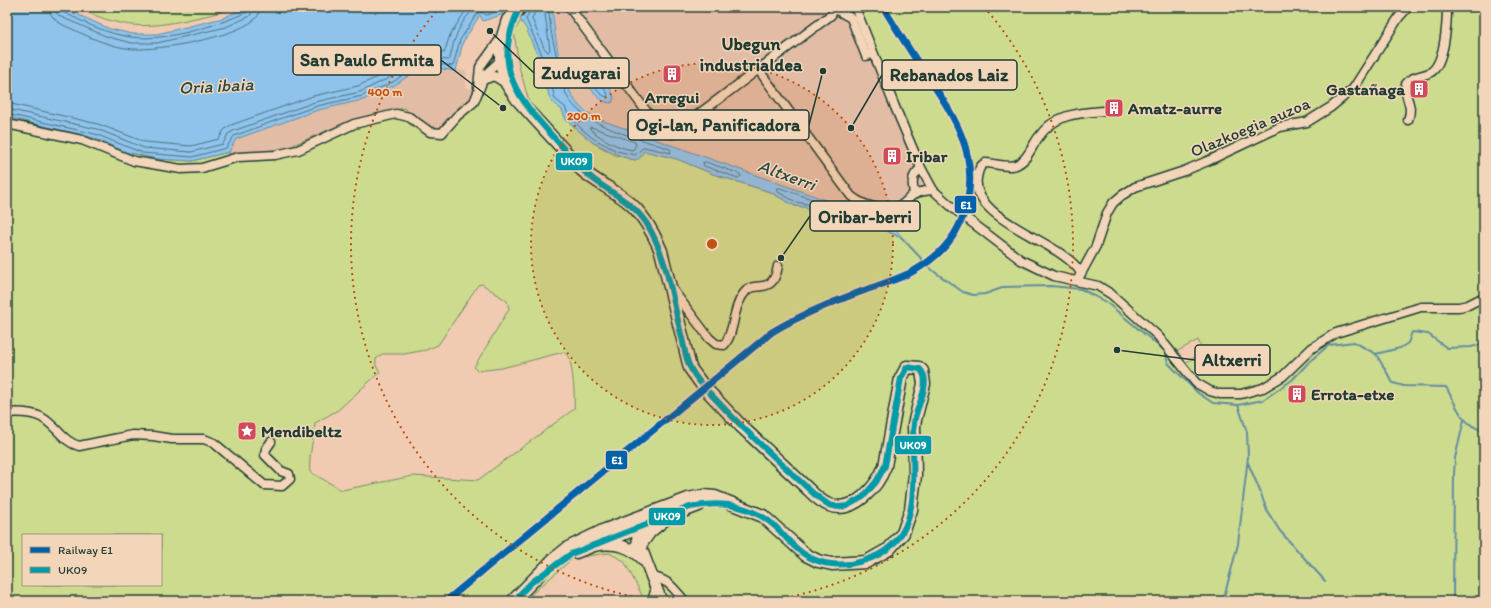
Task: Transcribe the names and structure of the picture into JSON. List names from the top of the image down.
{
  "streets": {
    "street": ["Olazkoegia auzoa"]
  },
  "districts": ["Ubegun industrialdea"],
  "water": ["Oria ibaia", "Altxerri"],
  "places": {
    "other": [
      "Zudugarai",
      "Ogi-lan, Panificadora",
      "San Paulo Ermita",
      "Rebanados Laiz",
      "Oribar-berri",
      "Altxerri"
    ],
    "building": [
      "Arregui",
      "Gastañaga",
      "Amatz-aurre",
      "Iribar",
      "Errota-etxe"
    ],
    "place": ["Mendibeltz"]
  },
  "lines": ["rail line E1", "transit line UK09"],
  "legend": ["Railway E1", "UK09"],
  "rings": ["400 m", "200 m"]
}
